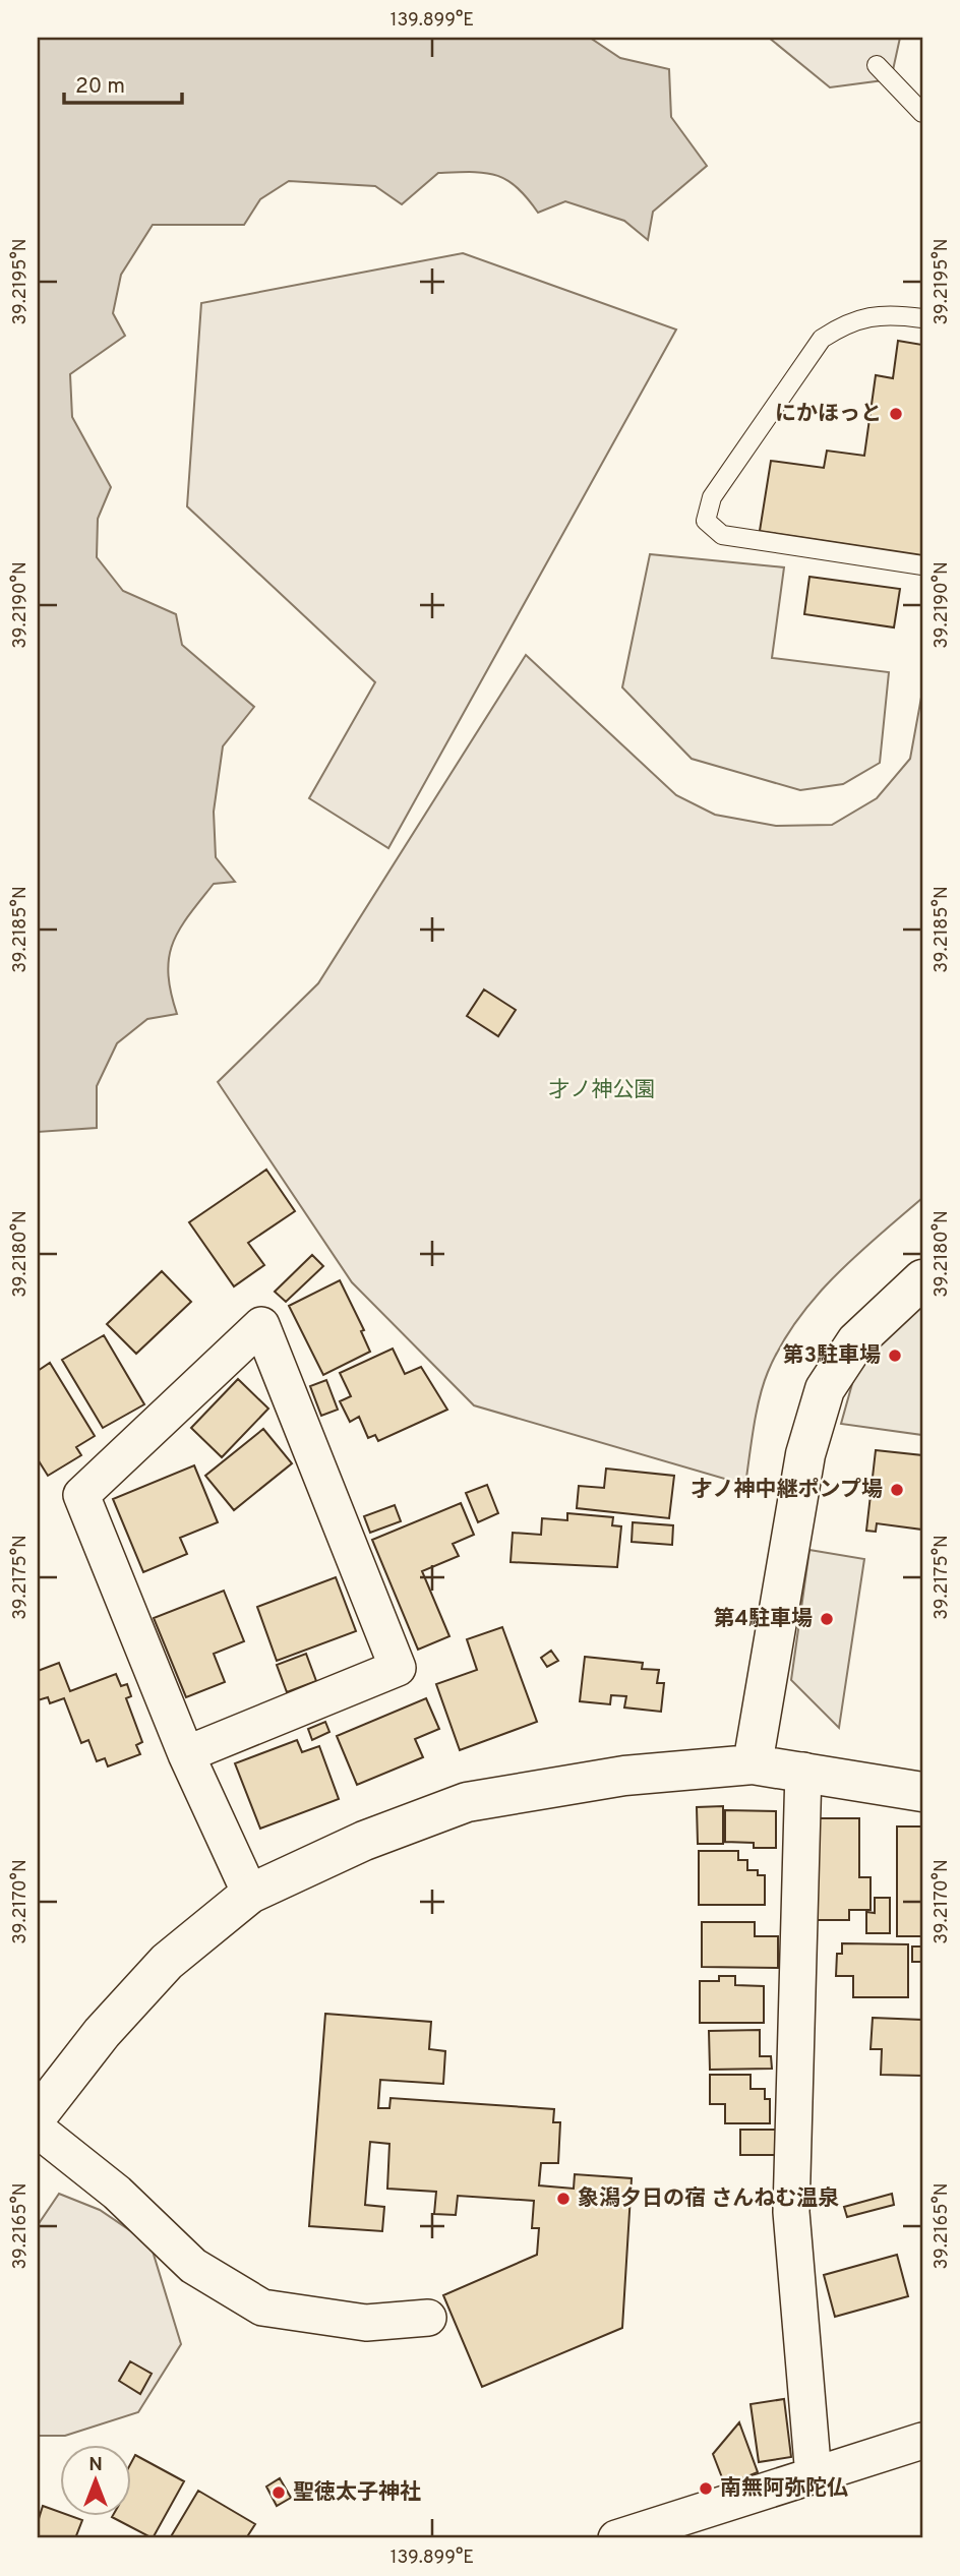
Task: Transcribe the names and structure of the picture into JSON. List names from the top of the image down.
{
  "parks": ["才ノ神公園"],
  "places": [
    "にかほっと",
    "第3駐車場",
    "才ノ神中継ポンプ場",
    "第4駐車場",
    "象潟夕日の宿 さんねむ温泉",
    "南無阿弥陀仏",
    "聖徳太子神社"
  ],
  "scale_bar": "20 m",
  "north": "top",
  "coordinates": [
    "139.899°E",
    "39.2195°N",
    "39.2190°N",
    "39.2185°N",
    "39.2180°N",
    "39.2175°N",
    "39.2170°N",
    "39.2165°N"
  ]
}
